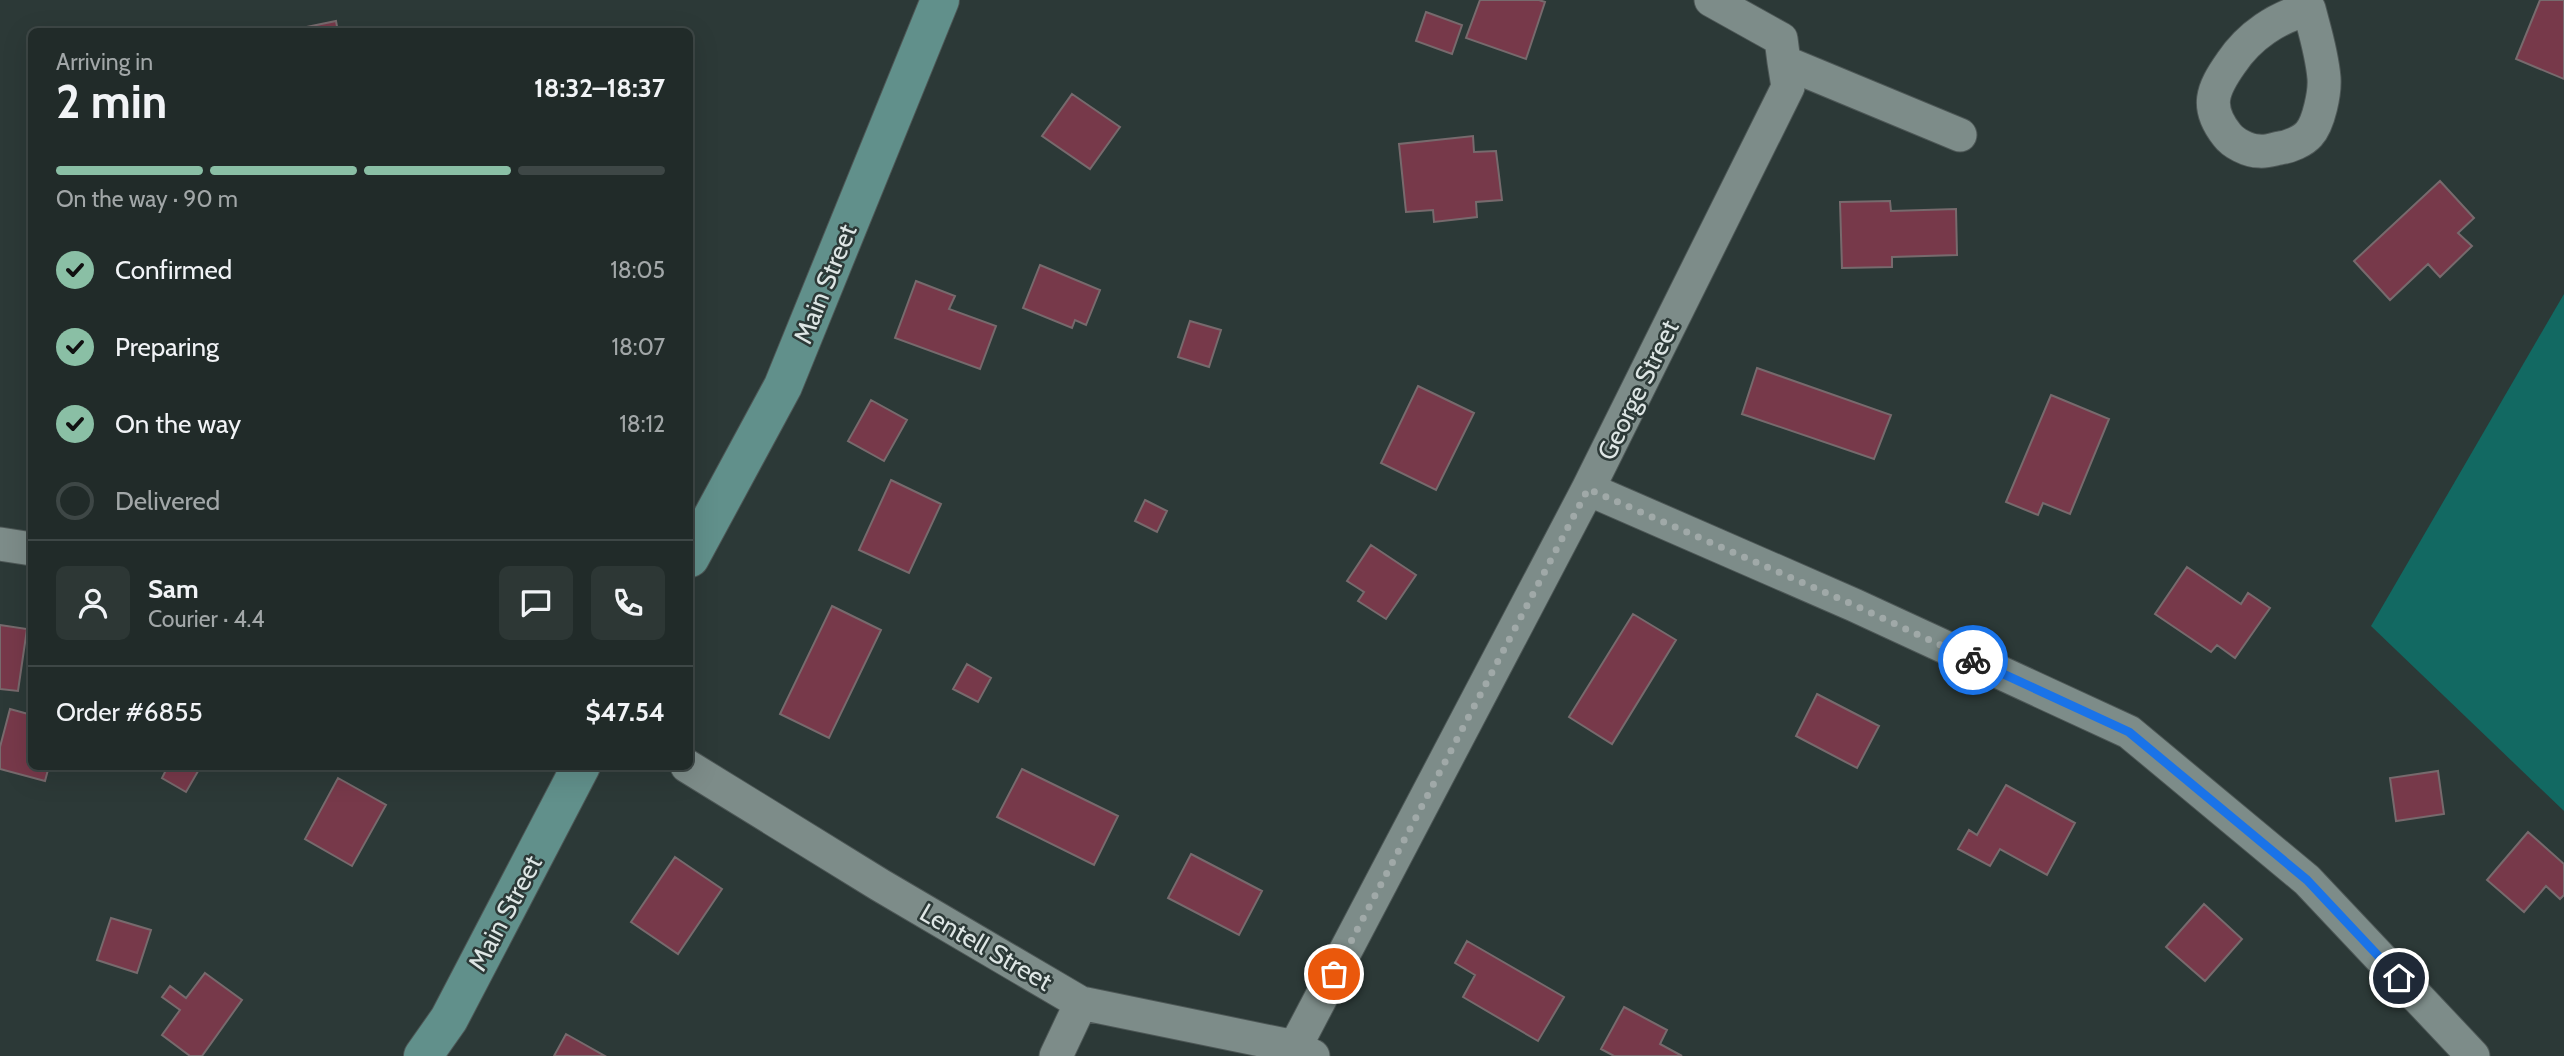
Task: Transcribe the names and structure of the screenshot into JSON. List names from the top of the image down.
{
  "streets": {
    "main road": ["Main Street"],
    "street": ["George Street", "Lentell Street"]
  },
  "crossings": [
    ["George Street", "Lentell Street"]
  ],
  "page": {
    "heading": ["2 min", "Arriving in", "18:32–18:37"],
    "panel": [
      "Sam",
      "Courier · 4.4",
      "Order #6855",
      "$47.54"
    ],
    "bar": "On the way · 90 m",
    "list": [
      ["Confirmed", "18:05"],
      ["Preparing", "18:07"],
      ["On the way", "18:12"],
      "Delivered"
    ]
  }
}
